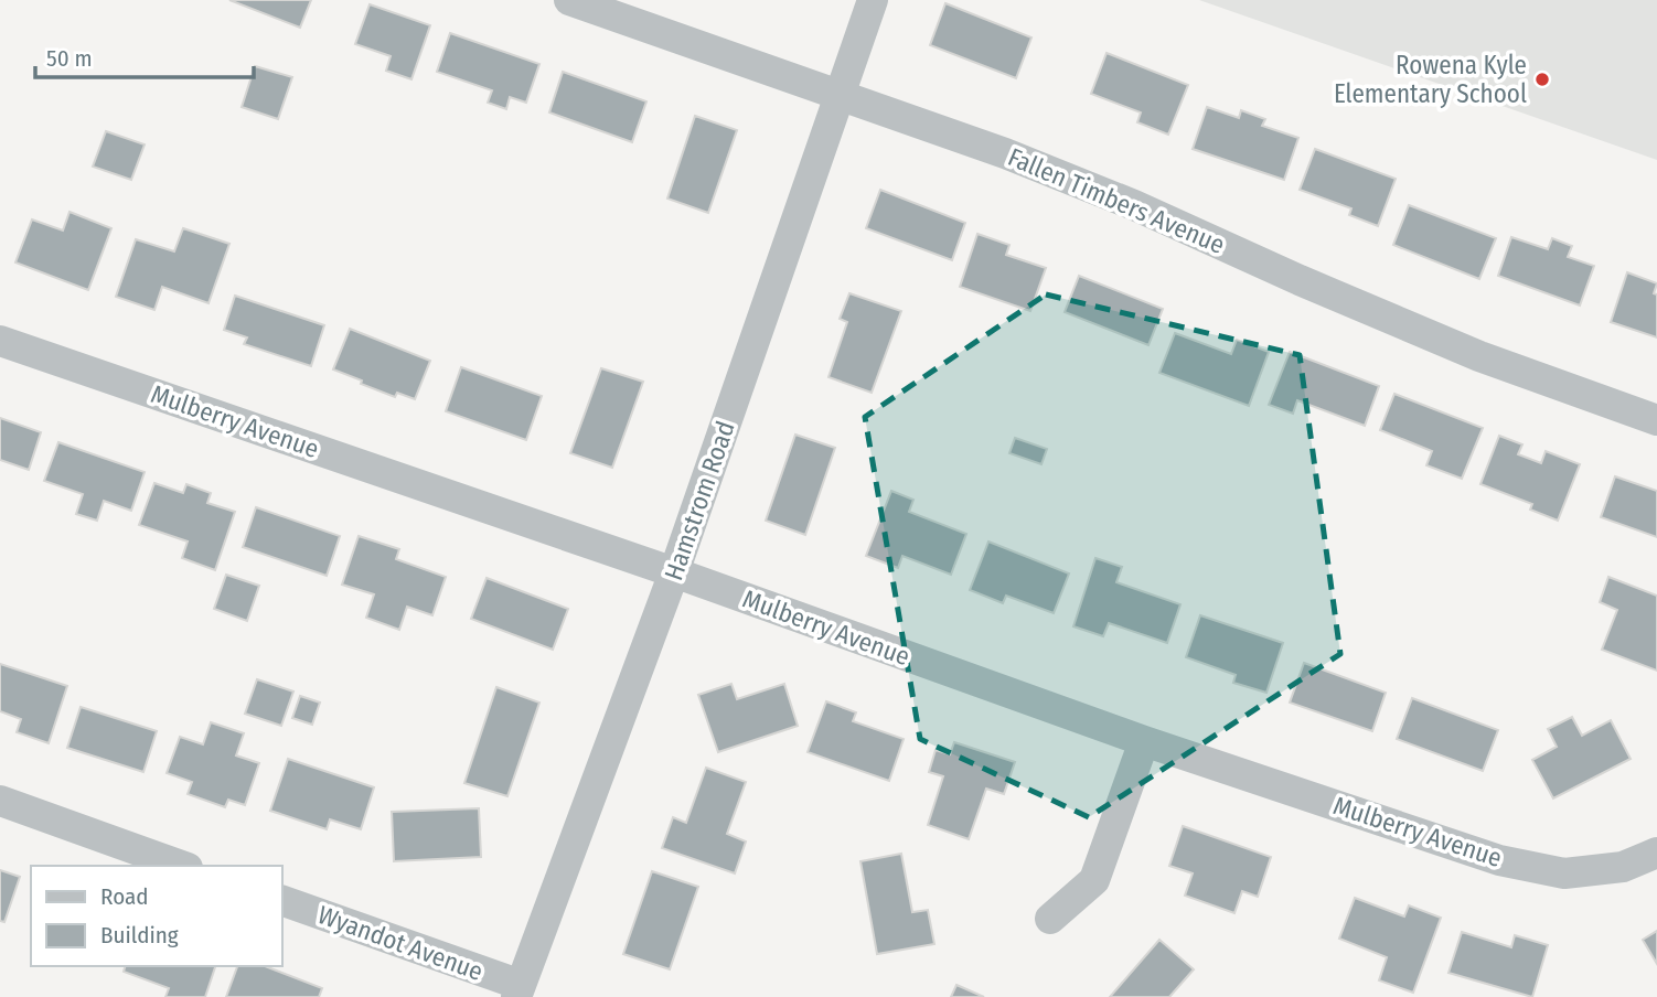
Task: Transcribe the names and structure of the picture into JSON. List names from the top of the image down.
{
  "streets": {
    "street": [
      "Fallen Timbers Avenue",
      "Mulberry Avenue",
      "Hamstrom Road",
      "Wyandot Avenue"
    ]
  },
  "crossings": [
    ["Fallen Timbers Avenue", "Hamstrom Road"],
    ["Mulberry Avenue", "Hamstrom Road"],
    ["Hamstrom Road", "Wyandot Avenue"]
  ],
  "places": ["Rowena Kyle Elementary School"],
  "legend": ["Road", "Building"],
  "scale_bar": "50 m"
}
